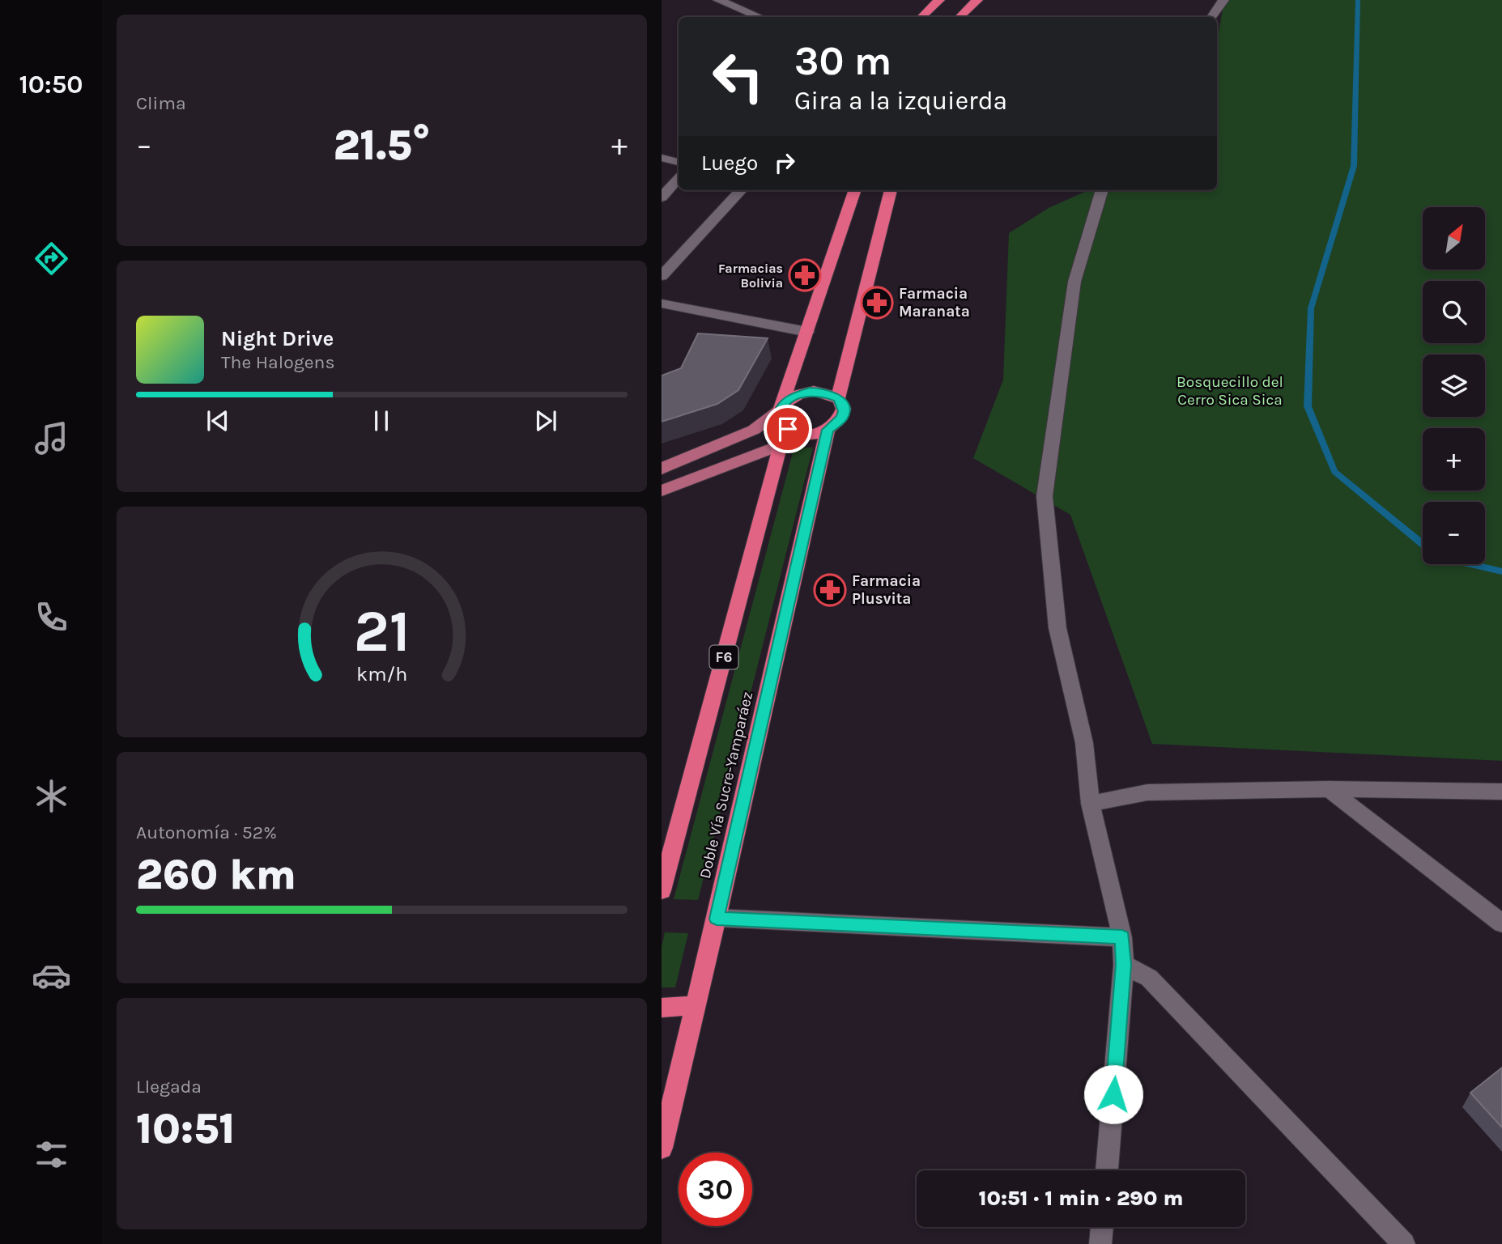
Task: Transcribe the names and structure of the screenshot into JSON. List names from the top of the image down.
{
  "streets": {
    "highway": ["F6", "Doble Vía Sucre-Yamparáez"]
  },
  "parks": ["Bosquecillo del Cerro Sica Sica"],
  "places": {
    "pharmacy": ["Farmacias Bolivia", "Farmacia Maranata", "Farmacia Plusvita"]
  },
  "north": "top right",
  "page": {
    "tabs": "10:50",
    "tile": [
      "Clima",
      ["Autonomía · 52%", "260 km"],
      ["Llegada", "10:51"]
    ],
    "turn": ["30 m", "Gira a la izquierda"],
    "heat": ["−", "21.5°", "+"],
    "then": "Luego",
    "map_buttons": ["+", "−"],
    "song": ["Night Drive", "The Halogens"],
    "limit": "30",
    "trip": "10:51 · 1 min · 290 m",
    "gauge": ["21", "km/h"]
  }
}
